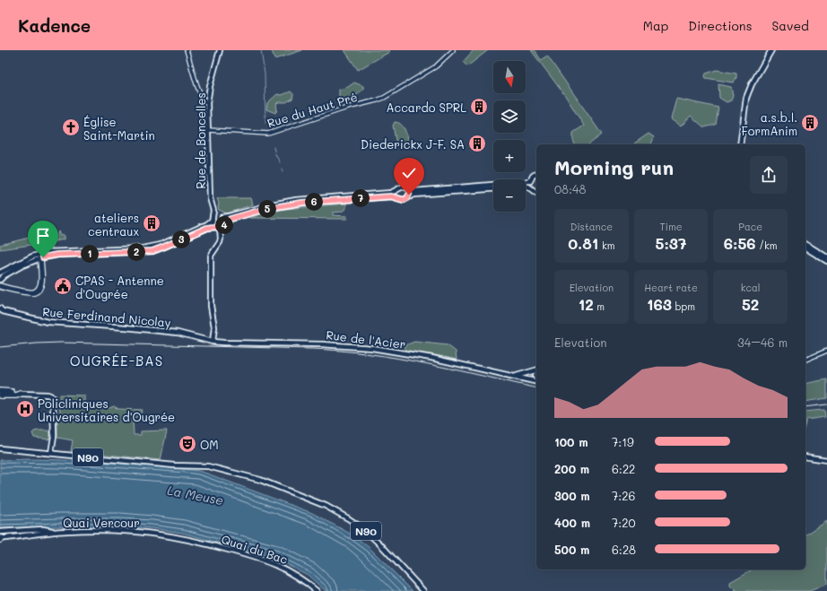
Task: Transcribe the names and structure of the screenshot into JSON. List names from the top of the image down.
{
  "streets": {
    "main road": [
      "Rue de Boncelles",
      "Rue Ferdinand Nicolay",
      "Rue de l'Acier",
      "N90",
      "Quai Vercour",
      "Quai du Bac"
    ],
    "street": ["Rue du Haut Pré"]
  },
  "crossings": [
    ["Rue du Haut Pré", "Rue de Boncelles"],
    ["Rue Ferdinand Nicolay", "Rue de l'Acier"],
    ["Quai Vercour", "Quai du Bac"]
  ],
  "districts": ["OUGRÉE-BAS"],
  "water": ["La Meuse"],
  "places": {
    "building": [
      "Accardo SPRL",
      "a.s.b.l. FormAnim",
      "Diederickx J-F. SA",
      "ateliers centraux"
    ],
    "church": ["Église Saint-Martin"],
    "public building": ["CPAS - Antenne d'Ougrée"],
    "hospital": ["Policliniques Universitaires d'Ougrée"],
    "theatre": ["OM"]
  },
  "north": "bottom",
  "page": {
    "header": "Kadence",
    "nav": ["Map", "Directions", "Saved"],
    "map_buttons": ["+", "−"],
    "heading": ["Morning run", "08:48"],
    "pins": [
      "7",
      "6",
      "5",
      "4",
      "3",
      "2",
      "1"
    ],
    "stats": [
      ["Distance", "0.81 km"],
      ["Time", "5:37"],
      ["Pace", "6:56 /km"],
      ["Elevation", "12 m"],
      ["Heart rate", "163 bpm"],
      ["kcal", "52"]
    ],
    "chart": ["Elevation", "34–46 m"],
    "list": [
      {
        "name": "100 m",
        "note": "7:19"
      },
      {
        "name": "200 m",
        "note": "6:22"
      },
      {
        "name": "300 m",
        "note": "7:26"
      },
      {
        "name": "400 m",
        "note": "7:20"
      },
      {
        "name": "500 m",
        "note": "6:28"
      }
    ]
  }
}
